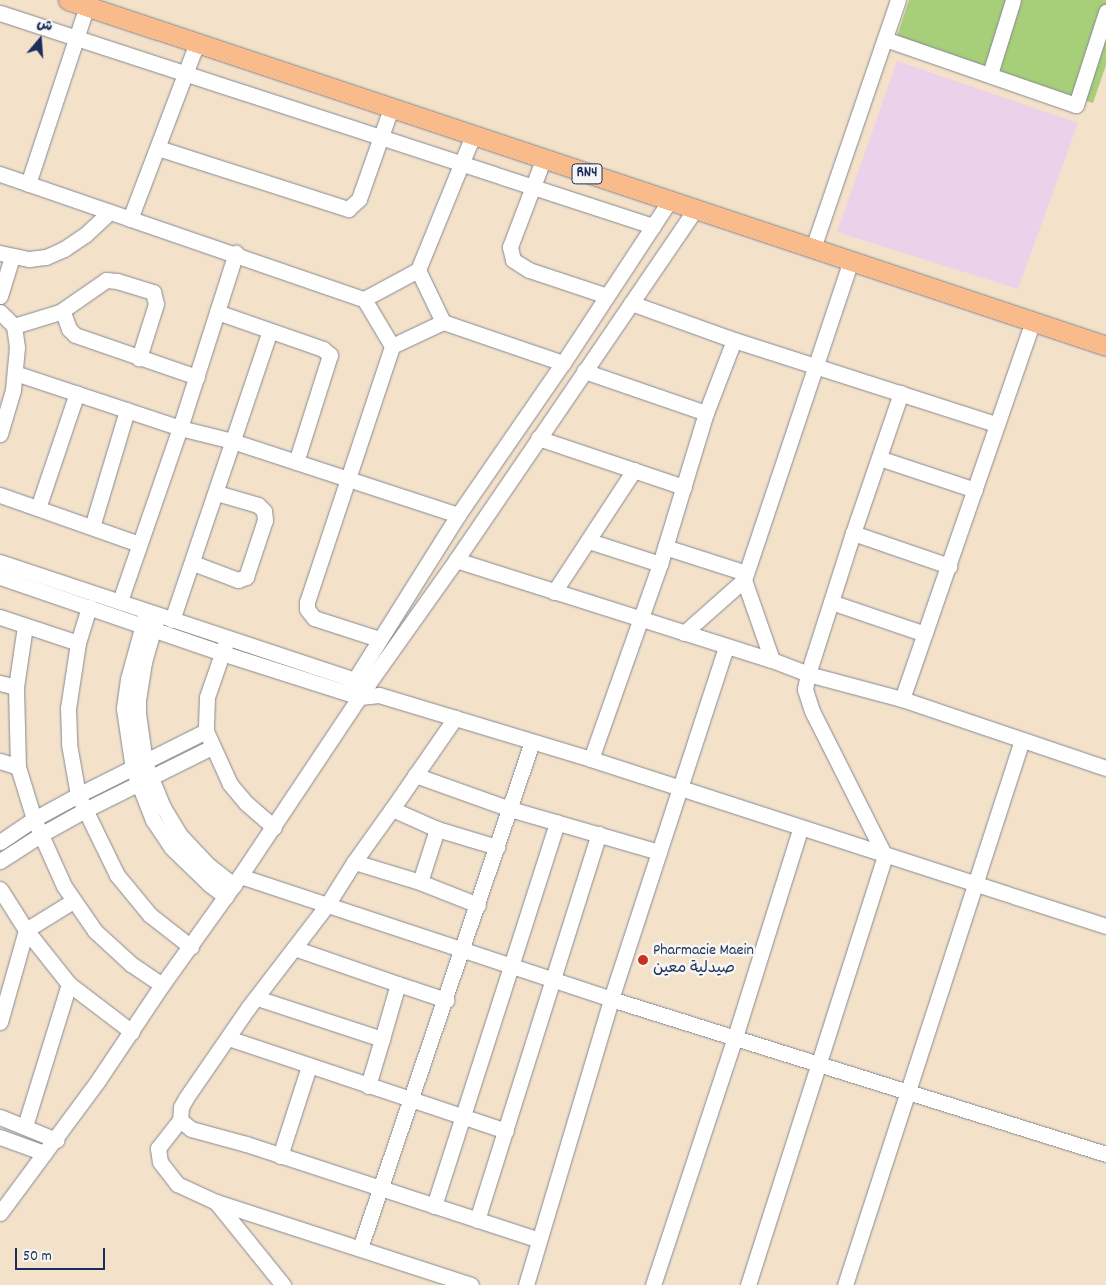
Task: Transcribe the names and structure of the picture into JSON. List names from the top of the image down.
{
  "streets": {
    "main road": ["RN4"]
  },
  "places": ["Pharmacie Maein صيدلية معين"],
  "scale_bar": "50 m",
  "north": "top"
}
